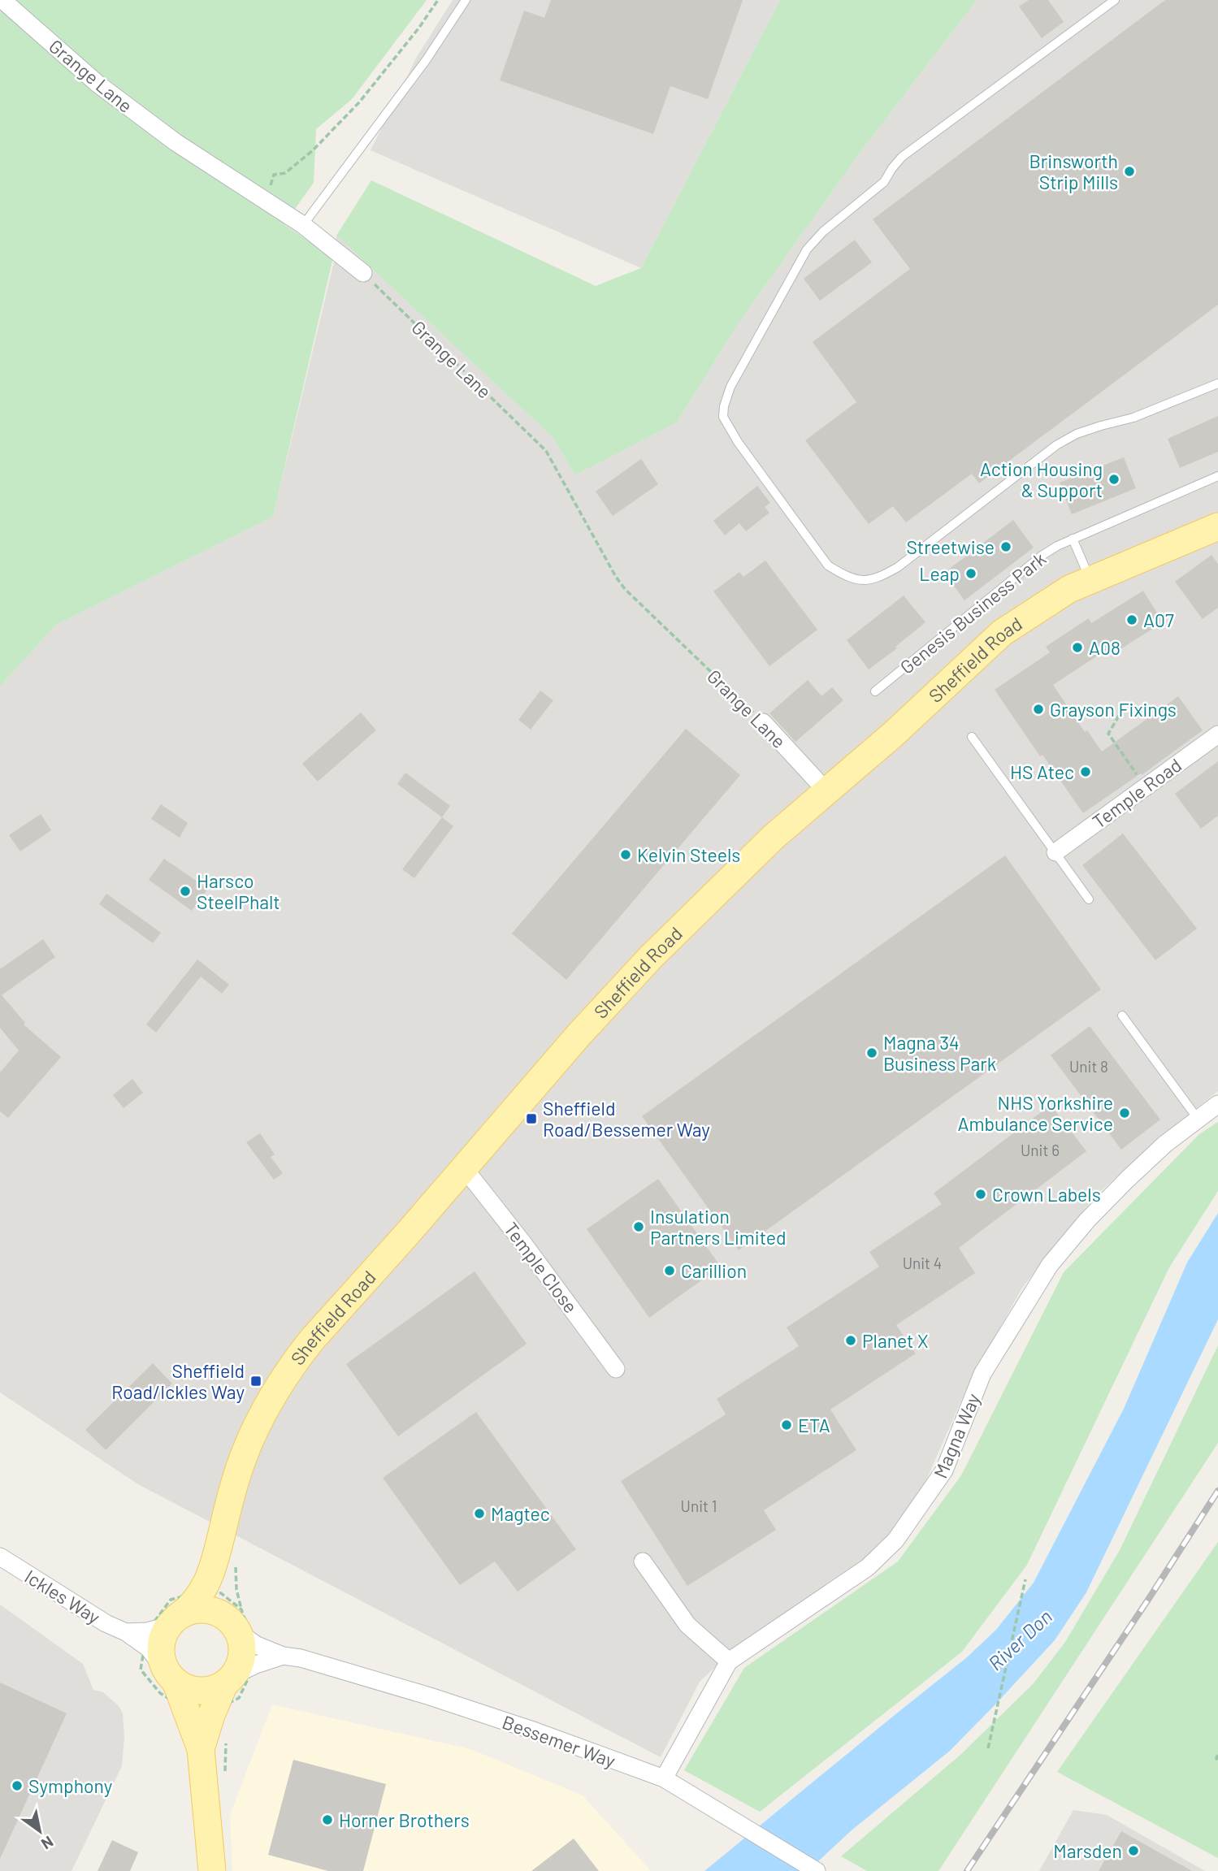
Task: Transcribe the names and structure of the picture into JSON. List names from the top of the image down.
{
  "streets": {
    "main road": ["Sheffield Road"],
    "street": [
      "Grange Lane",
      "Temple Road",
      "Temple Close",
      "Magna Way",
      "Ickles Way",
      "Bessemer Way"
    ],
    "lane": ["Genesis Business Park"]
  },
  "crossings": [
    ["Grange Lane", "Sheffield Road"],
    ["Sheffield Road", "Temple Close"],
    ["Sheffield Road", "Ickles Way"],
    ["Sheffield Road", "Bessemer Way"],
    ["Magna Way", "Bessemer Way"],
    ["Ickles Way", "Bessemer Way"]
  ],
  "water": ["River Don"],
  "places": {
    "other": [
      "Brinsworth Strip Mills",
      "Action Housing & Support",
      "Streetwise",
      "Leap",
      "A07",
      "A08",
      "Grayson Fixings",
      "HS Atec",
      "Kelvin Steels",
      "Harsco SteelPhalt",
      "Magna 34 Business Park",
      "NHS Yorkshire Ambulance Service",
      "Crown Labels",
      "Insulation Partners Limited",
      "Carillion",
      "Planet X",
      "ETA",
      "Magtec",
      "Symphony",
      "Horner Brothers",
      "Marsden"
    ],
    "transit": ["Sheffield Road/Bessemer Way", "Sheffield Road/Ickles Way"]
  },
  "house_numbers": [
    "Unit 8",
    "Unit 6",
    "Unit 4",
    "Unit 1"
  ],
  "north": "bottom right"
}
